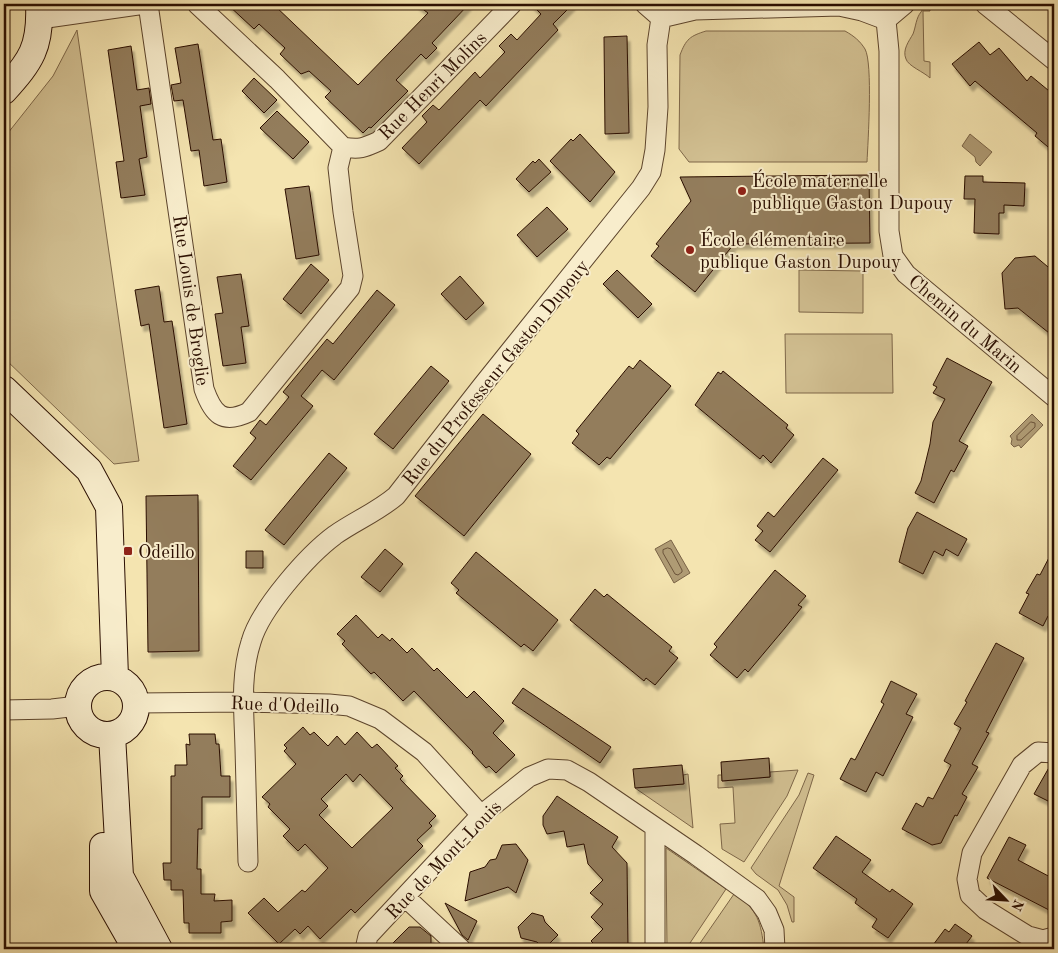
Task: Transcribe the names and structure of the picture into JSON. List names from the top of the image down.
{
  "streets": {
    "street": [
      "Rue Henri Molins",
      "Rue Louis de Broglie",
      "Chemin du Marin",
      "Rue du Professeur Gaston Dupouy",
      "Rue d'Odeillo",
      "Rue de Mont-Louis"
    ]
  },
  "crossings": [
    ["Rue Henri Molins", "Rue Louis de Broglie"],
    ["Rue du Professeur Gaston Dupouy", "Rue d'Odeillo"],
    ["Rue d'Odeillo", "Rue de Mont-Louis"]
  ],
  "places": {
    "other": ["École maternelle publique Gaston Dupouy", "École élémentaire publique Gaston Dupouy"],
    "transit": ["Odeillo"]
  },
  "north": "bottom right"
}
